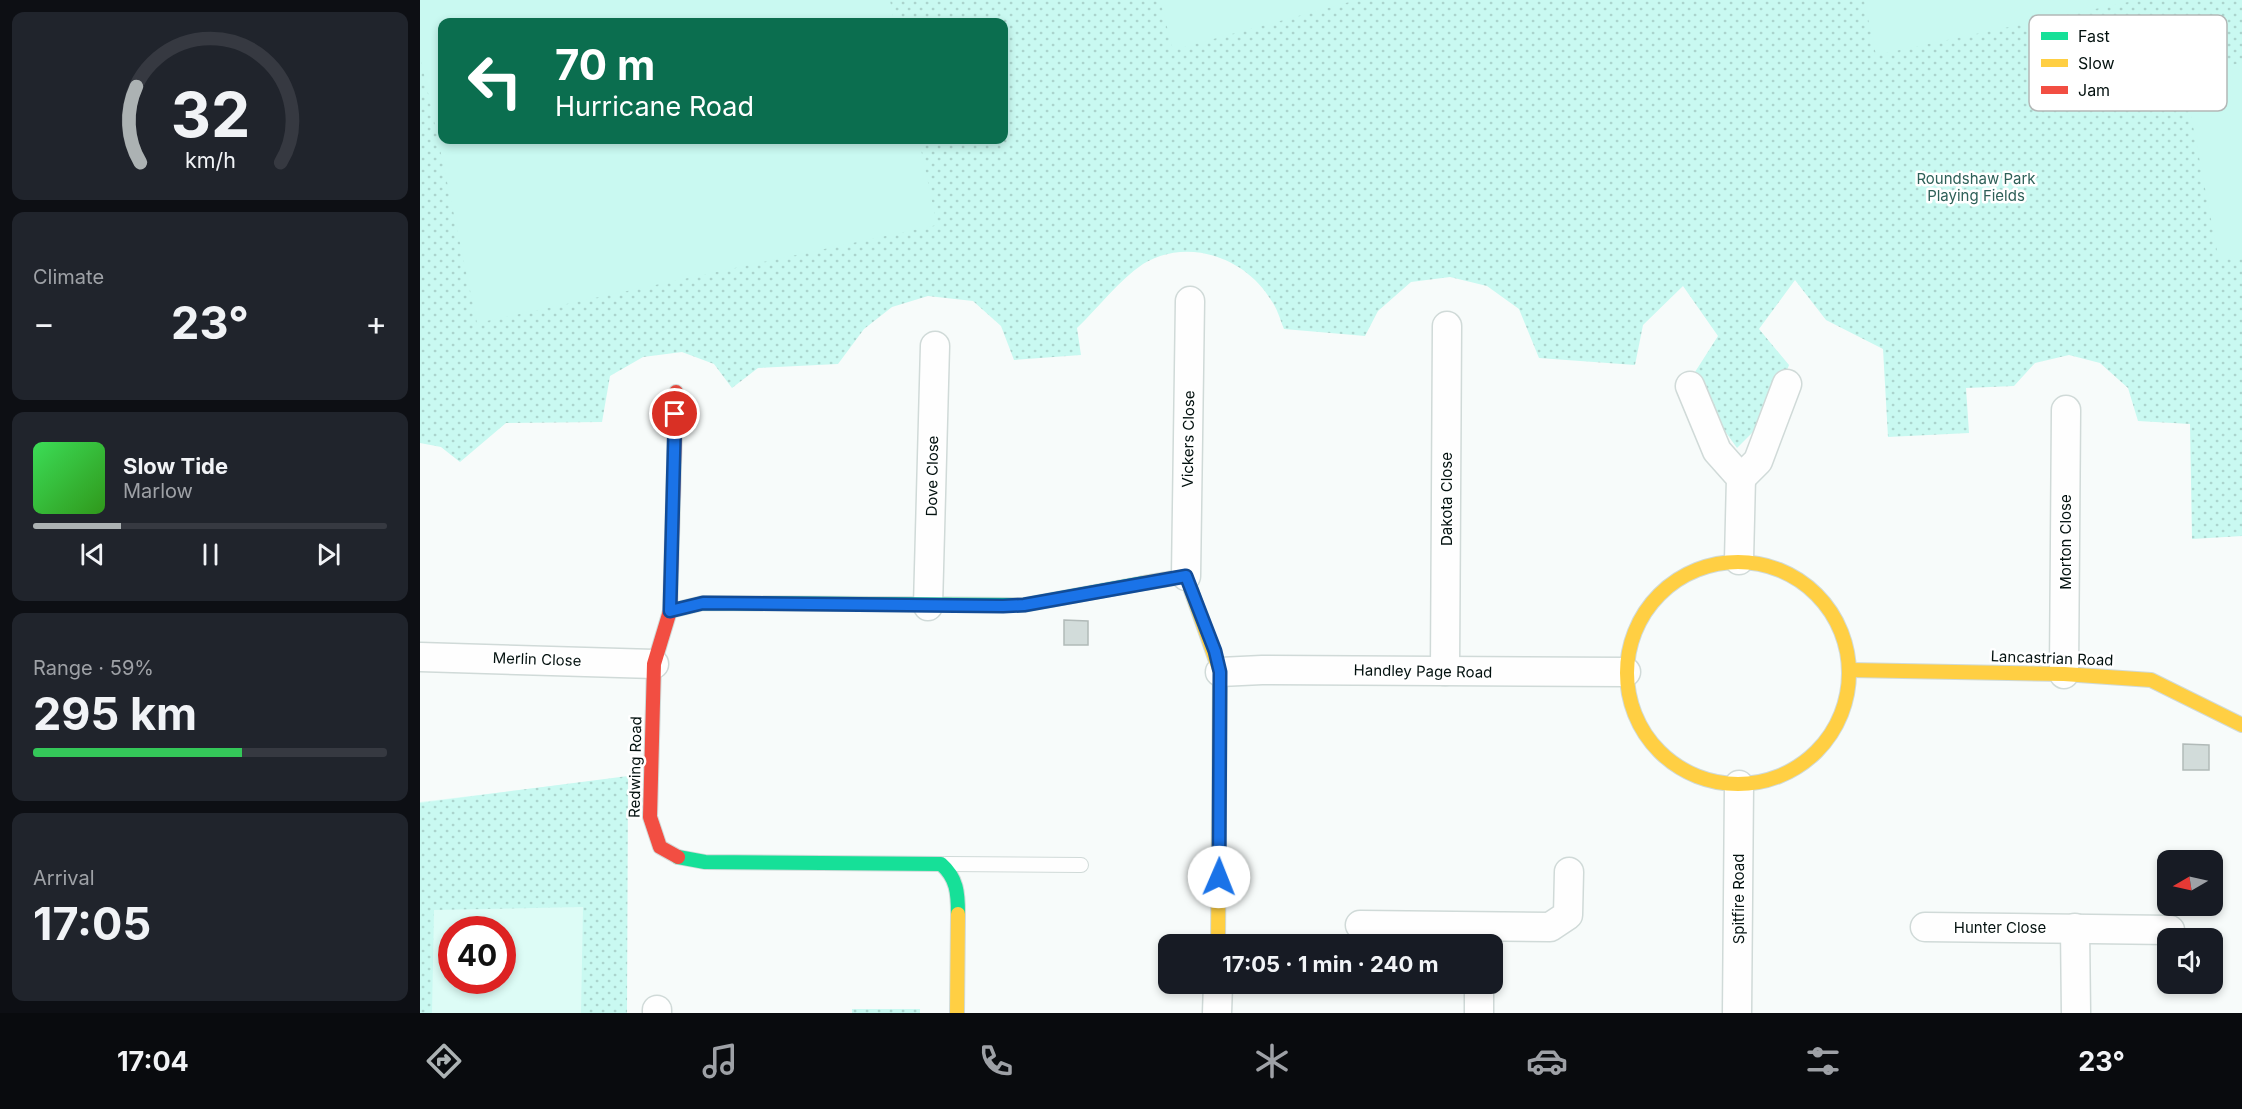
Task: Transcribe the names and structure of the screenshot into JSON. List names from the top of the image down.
{
  "streets": {
    "street": [
      "Vickers Close",
      "Dove Close",
      "Dakota Close",
      "Morton Close",
      "Lancastrian Road",
      "Merlin Close",
      "Handley Page Road",
      "Redwing Road",
      "Spitfire Road",
      "Hunter Close"
    ]
  },
  "crossings": [
    ["Dakota Close", "Handley Page Road"],
    ["Morton Close", "Lancastrian Road"],
    ["Merlin Close", "Redwing Road"]
  ],
  "parks": ["Roundshaw Park Playing Fields"],
  "legend": ["Fast", "Slow", "Jam"],
  "north": "left",
  "page": {
    "turn": ["70 m", "Hurricane Road"],
    "tile": [
      "Climate",
      ["Range · 59%", "295 km"],
      ["Arrival", "17:05"]
    ],
    "heat": ["−", "23°", "+"],
    "song": ["Slow Tide", "Marlow"],
    "limit": "40",
    "trip": "17:05 · 1 min · 240 m",
    "tabs": ["17:04", "23°"],
    "gauge": ["32", "km/h"]
  }
}
